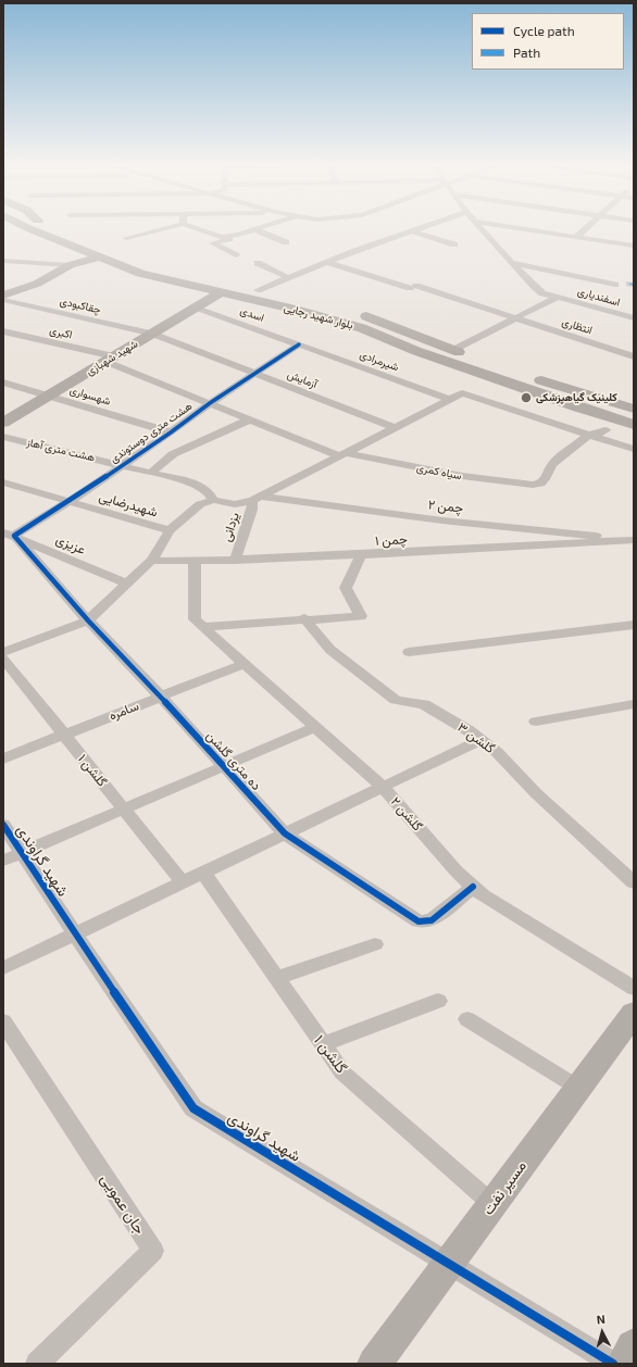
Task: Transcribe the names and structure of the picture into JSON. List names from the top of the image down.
{
  "streets": {
    "main road": ["بلوار شهید رجایی", "شهید شهبازی", "مسیر نفت"],
    "street": [
      "اسفندیاری",
      "چقاکبودی",
      "اسدی",
      "انتظاری",
      "اکبری",
      "شیرمرادی",
      "آزمایش",
      "شهسواری",
      "هشت متری دوستوندی",
      "هشت متری آهاز",
      "سیاه کمری",
      "شهیدرضایی",
      "چمن ۲",
      "یزدانی",
      "چمن ۱",
      "عزیزی",
      "سامره",
      "گلشن ۳",
      "ده متری گلشن",
      "گلشن ۱",
      "گلشن ۲",
      "شهید گراوندی",
      "جان عمویی"
    ]
  },
  "crossings": [
    ["چقاکبودی", "شهید شهبازی"],
    ["چقاکبودی", "آزمایش"],
    ["اسدی", "شهید شهبازی"],
    ["اسدی", "شیرمرادی"],
    ["اسدی", "هشت متری دوستوندی"],
    ["بلوار شهید رجایی", "شهید شهبازی"],
    ["اکبری", "شهید شهبازی"],
    ["اکبری", "هشت متری دوستوندی"],
    ["اکبری", "سیاه کمری"],
    ["شهید شهبازی", "آزمایش"],
    ["شهید شهبازی", "شهسواری"],
    ["شیرمرادی", "هشت متری دوستوندی"],
    ["آزمایش", "هشت متری دوستوندی"],
    ["شهسواری", "هشت متری دوستوندی"],
    ["هشت متری دوستوندی", "هشت متری آهاز"],
    ["هشت متری دوستوندی", "سیاه کمری"],
    ["هشت متری دوستوندی", "شهیدرضایی"],
    ["هشت متری دوستوندی", "عزیزی"],
    ["هشت متری دوستوندی", "ده متری گلشن"],
    ["چمن ۲", "یزدانی"],
    ["چمن ۲", "چمن ۱"],
    ["یزدانی", "چمن ۱"],
    ["عزیزی", "ده متری گلشن"],
    ["سامره", "ده متری گلشن"],
    ["سامره", "گلشن ۱"],
    ["سامره", "گلشن ۲"],
    ["ده متری گلشن", "گلشن ۲"],
    ["گلشن ۱", "مسیر نفت"],
    ["شهید گراوندی", "مسیر نفت"]
  ],
  "places": ["کلینیک گیاهپزشکی"],
  "legend": ["Cycle path", "Path"],
  "north": "top"
}
